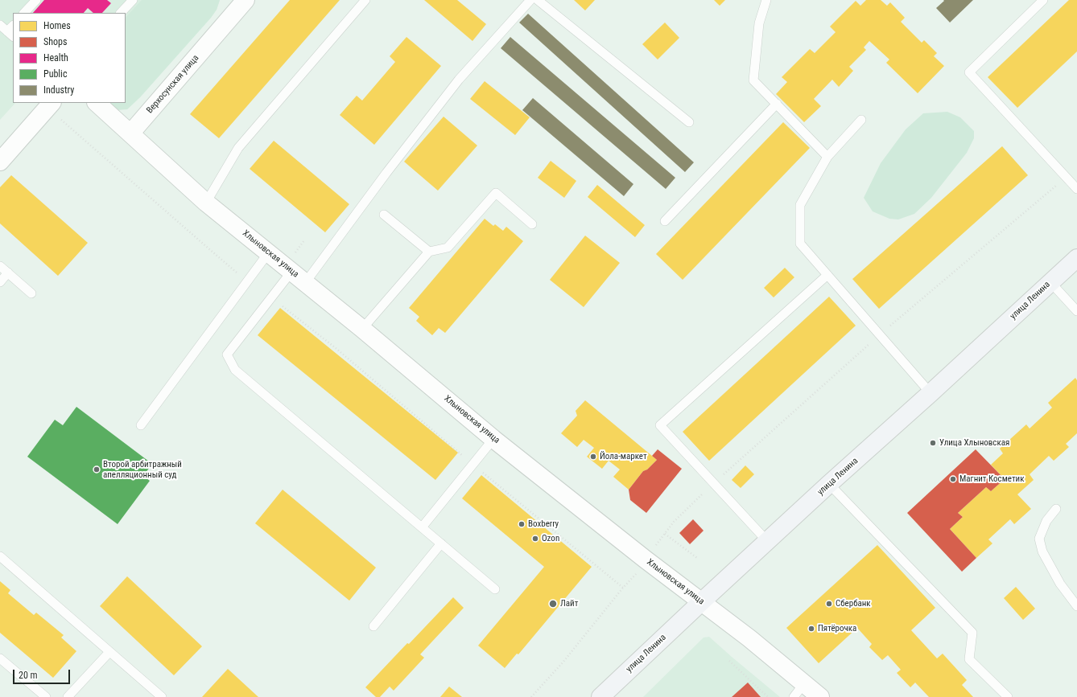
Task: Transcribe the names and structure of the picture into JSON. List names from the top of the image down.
{
  "streets": {
    "main road": ["улица Ленина"],
    "street": ["Верхосунская улица", "Хлыновская улица"]
  },
  "crossings": [
    ["Верхосунская улица", "Хлыновская улица"],
    ["Хлыновская улица", "улица Ленина"]
  ],
  "places": [
    "Улица Хлыновская",
    "Йола-маркет",
    "Второй арбитражный апелляционный суд",
    "Магнит Косметик",
    "Boxberry",
    "Ozon",
    "Лайт",
    "Сбербанк",
    "Пятёрочка"
  ],
  "legend": [
    "Homes",
    "Shops",
    "Health",
    "Public",
    "Industry"
  ],
  "scale_bar": "20 m"
}
